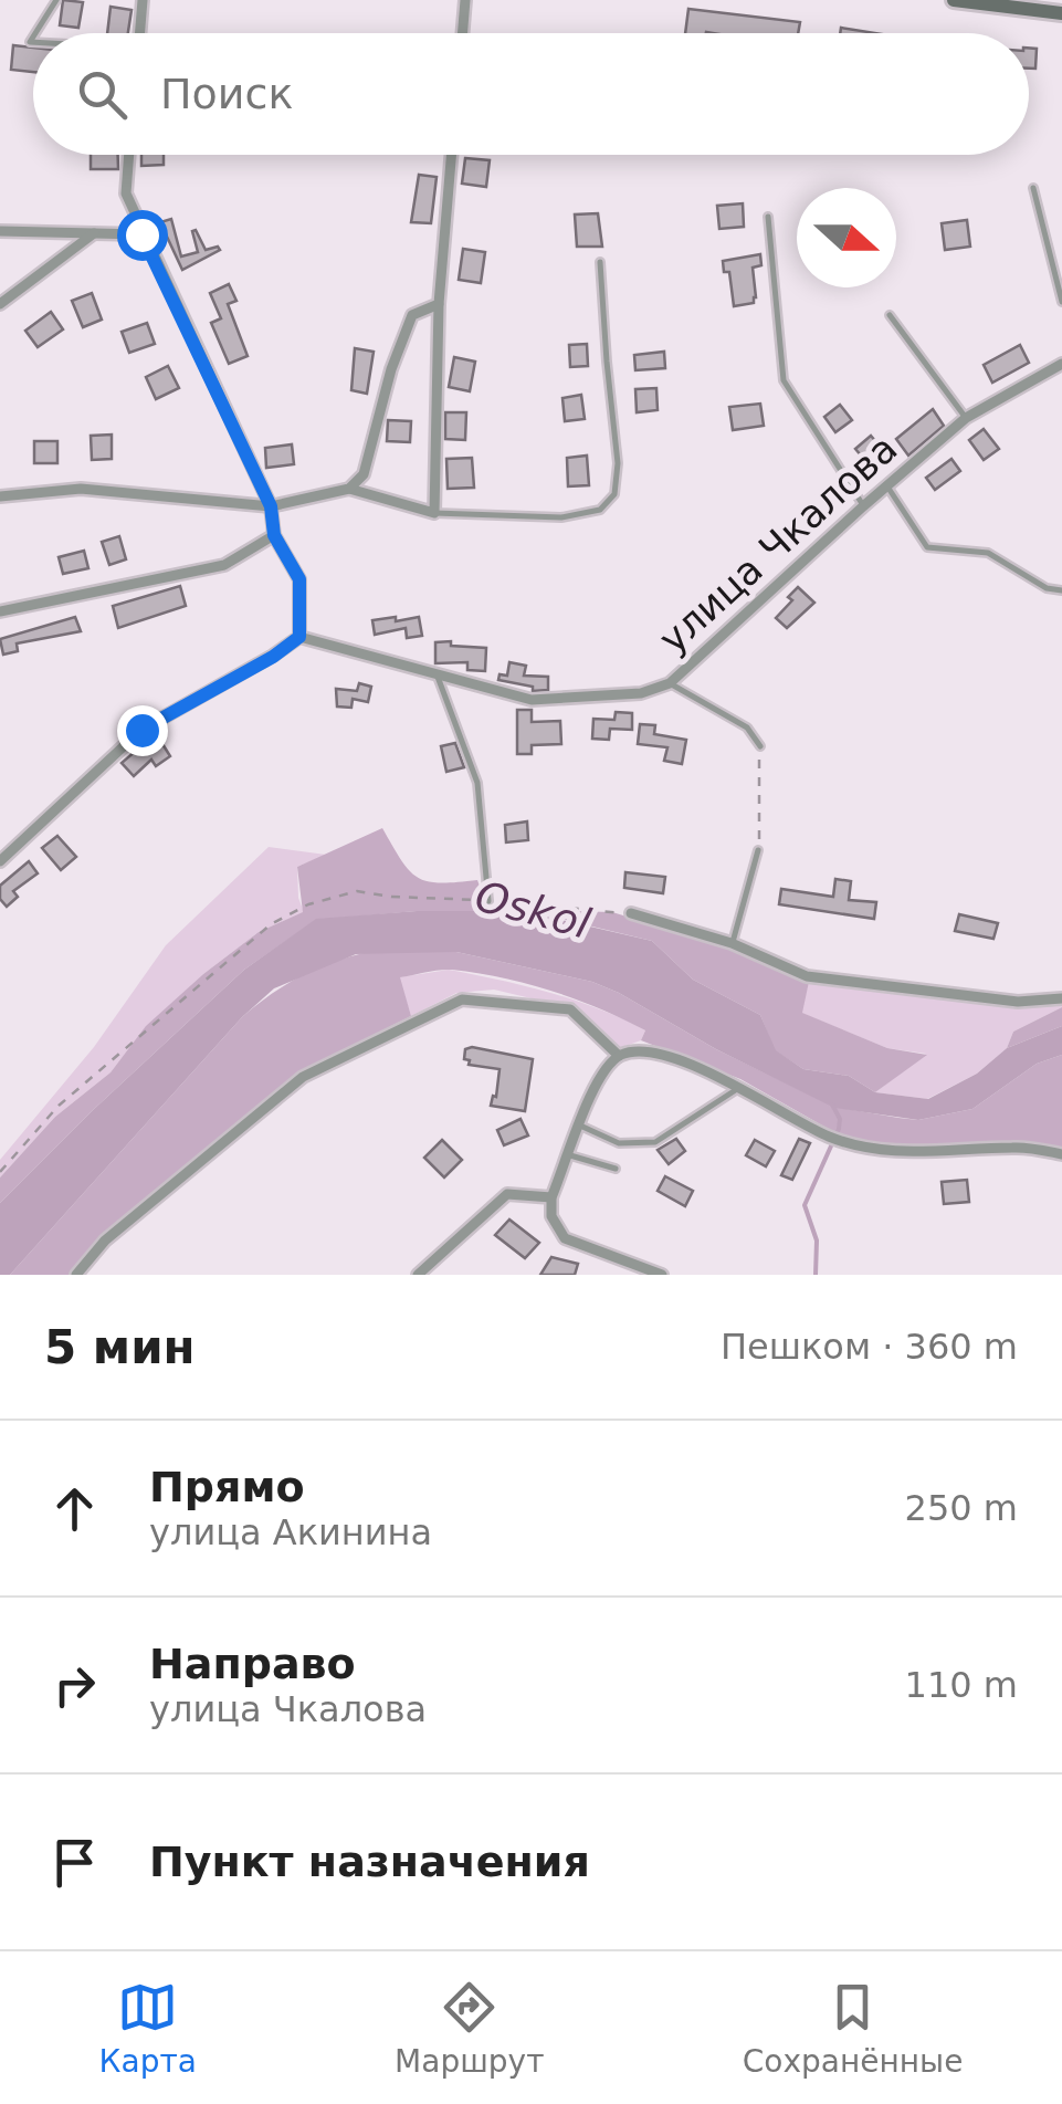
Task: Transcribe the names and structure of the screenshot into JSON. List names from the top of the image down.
{
  "streets": {
    "street": ["улица Чкалова"]
  },
  "water": ["Oskol"],
  "north": "right",
  "page": {
    "search": "Поиск",
    "heading": ["5 мин", "Пешком · 360 m"],
    "list": [
      ["Прямо", "улица Акинина", "250 m"],
      ["Направо", "улица Чкалова", "110 m"],
      "Пункт назначения"
    ],
    "nav": ["Карта", "Маршрут", "Сохранённые"]
  }
}
